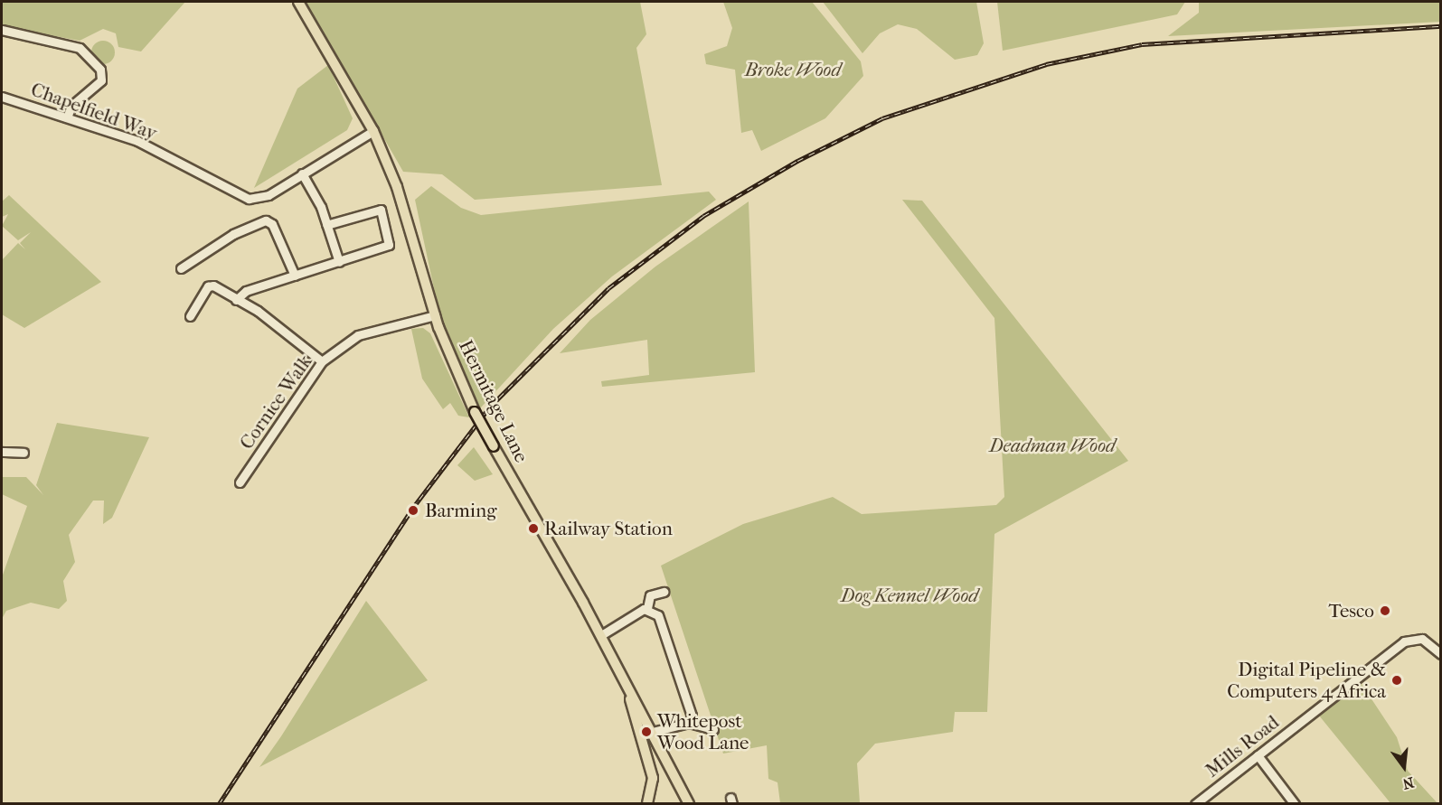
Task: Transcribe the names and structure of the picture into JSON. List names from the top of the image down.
{
  "streets": {
    "main road": ["Hermitage Lane"],
    "street": ["Chapelfield Way", "Cornice Walk", "Mills Road"]
  },
  "crossings": [
    ["Chapelfield Way", "Hermitage Lane"],
    ["Hermitage Lane", "Cornice Walk"]
  ],
  "parks": ["Broke Wood", "Deadman Wood", "Dog Kennel Wood"],
  "places": [
    "Barming",
    "Railway Station",
    "Tesco",
    "Digital Pipeline & Computers 4 Africa",
    "Whitepost Wood Lane"
  ],
  "north": "bottom"
}
